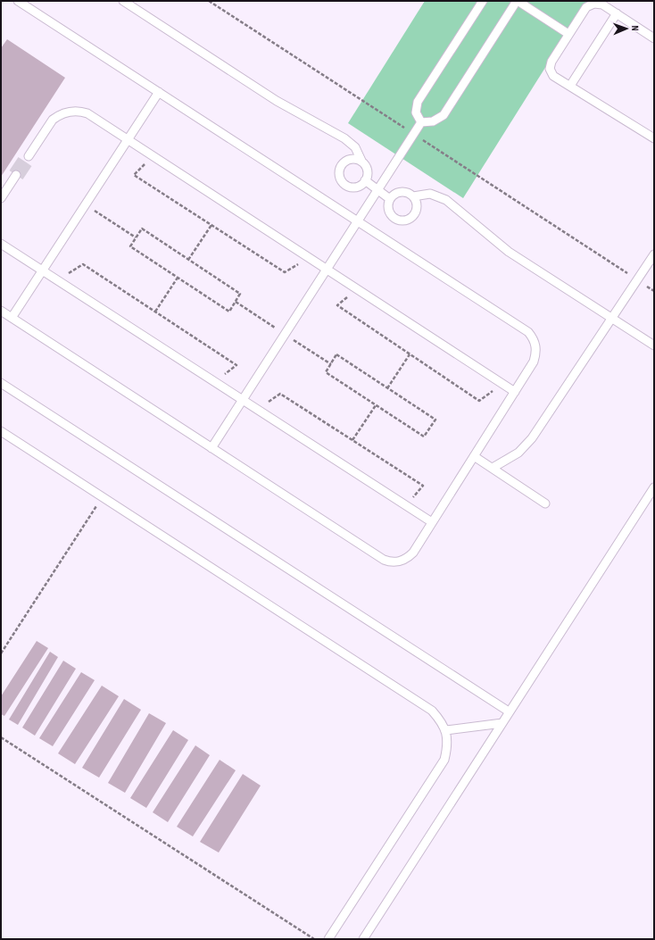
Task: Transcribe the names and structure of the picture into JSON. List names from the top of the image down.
{
  "north": "right"
}
